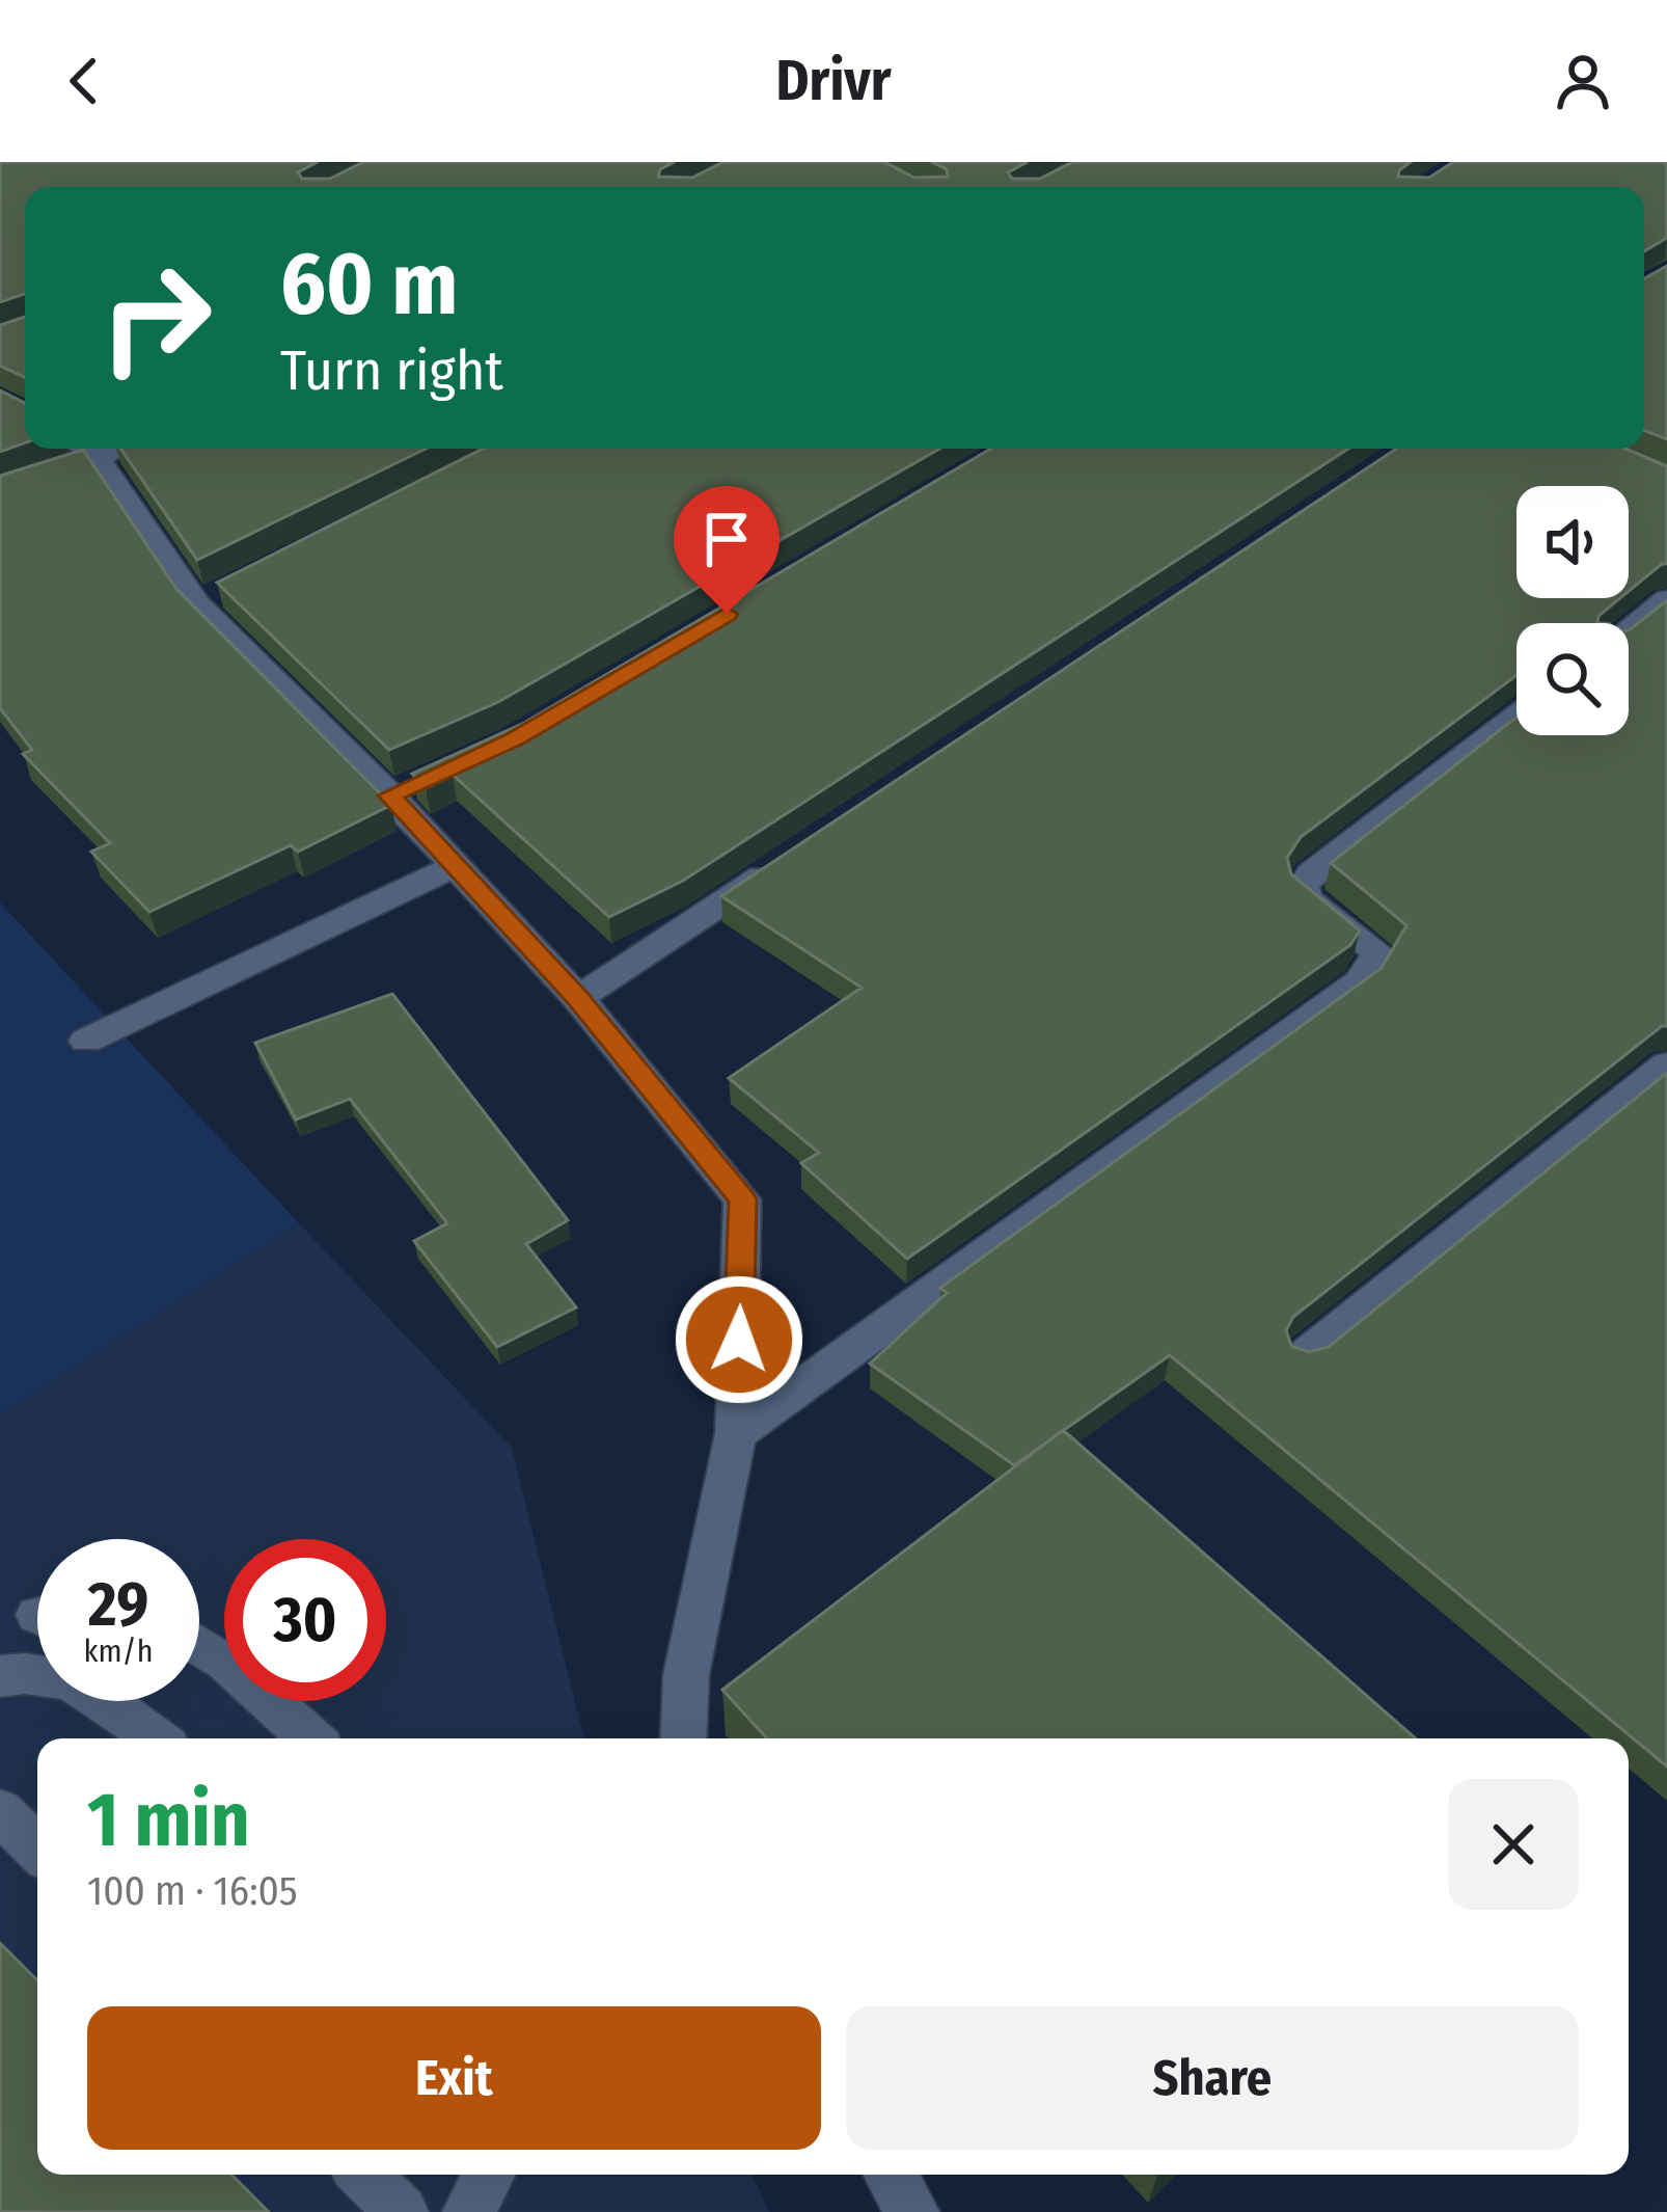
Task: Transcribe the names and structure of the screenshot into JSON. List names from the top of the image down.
{
  "page": {
    "header": "Drivr",
    "turn": ["60 m", "Turn right"],
    "speed": "29 km/h",
    "limit": "30",
    "heading": ["1 min", "100 m · 16:05"],
    "buttons": ["Exit", "Share"]
  }
}
